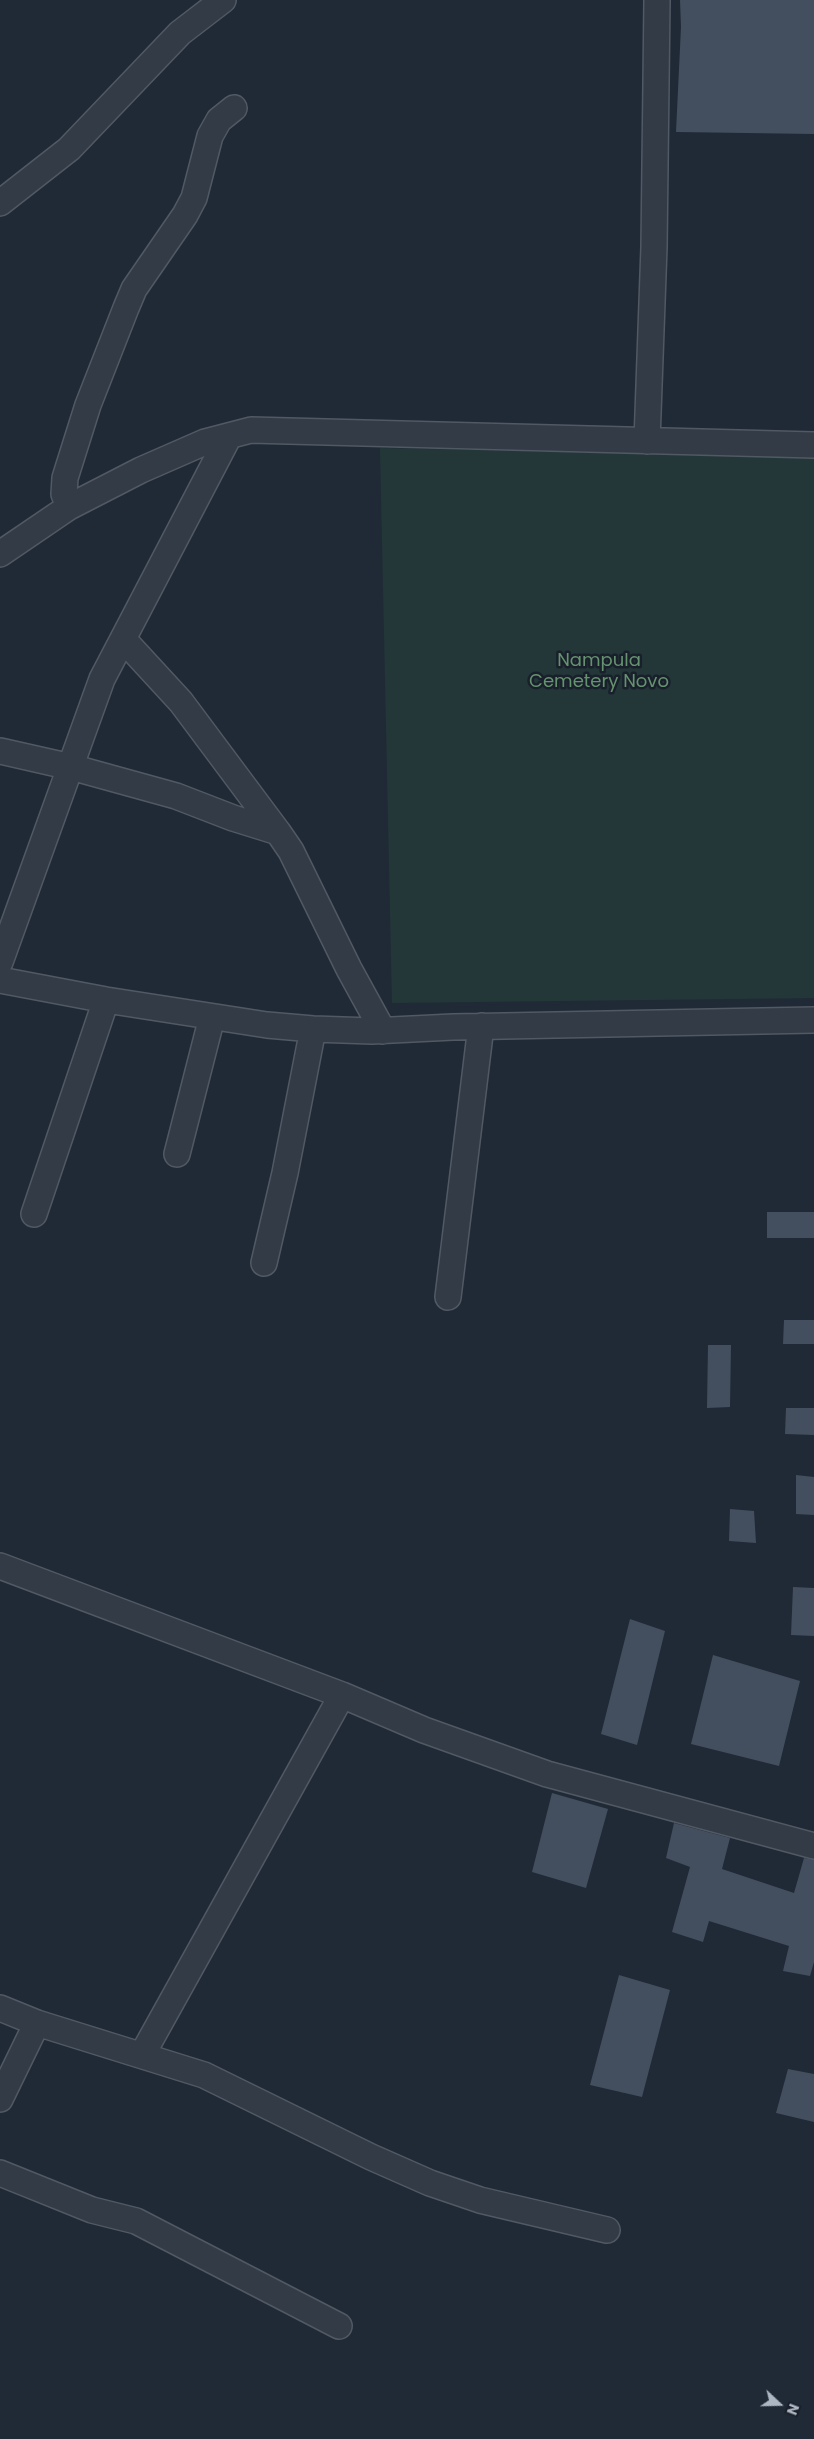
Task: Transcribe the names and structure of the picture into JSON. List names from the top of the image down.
{
  "parks": ["Nampula Cemetery Novo"],
  "north": "right"
}
